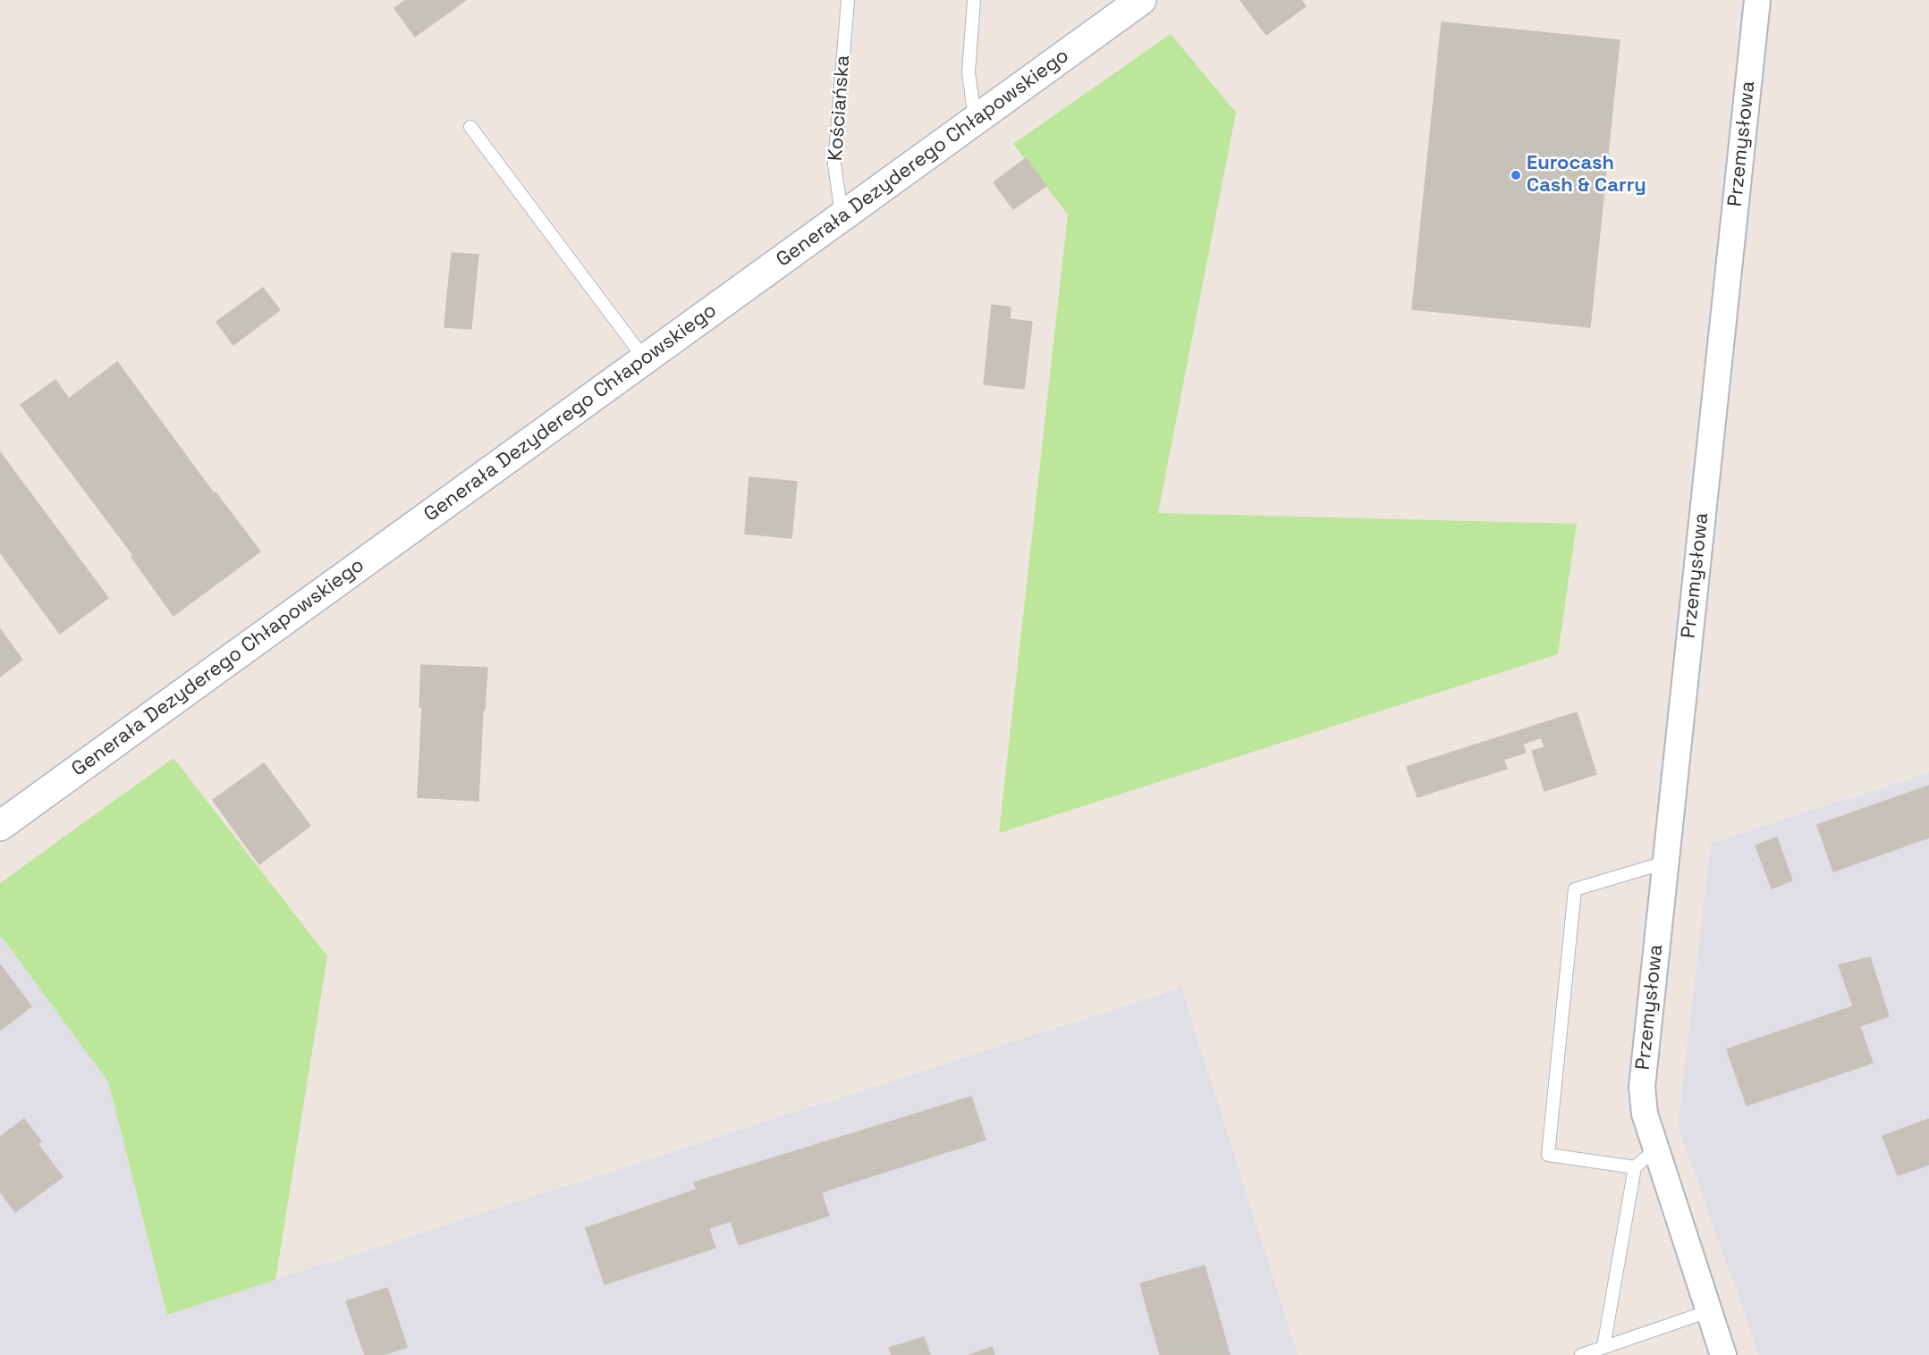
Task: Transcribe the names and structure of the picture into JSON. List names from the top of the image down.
{
  "streets": {
    "street": ["Przemysłowa", "Generała Dezyderego Chłapowskiego"],
    "lane": ["Kościańska"]
  },
  "crossings": [
    ["Kościańska", "Generała Dezyderego Chłapowskiego"]
  ],
  "places": ["Eurocash Cash & Carry"]
}
